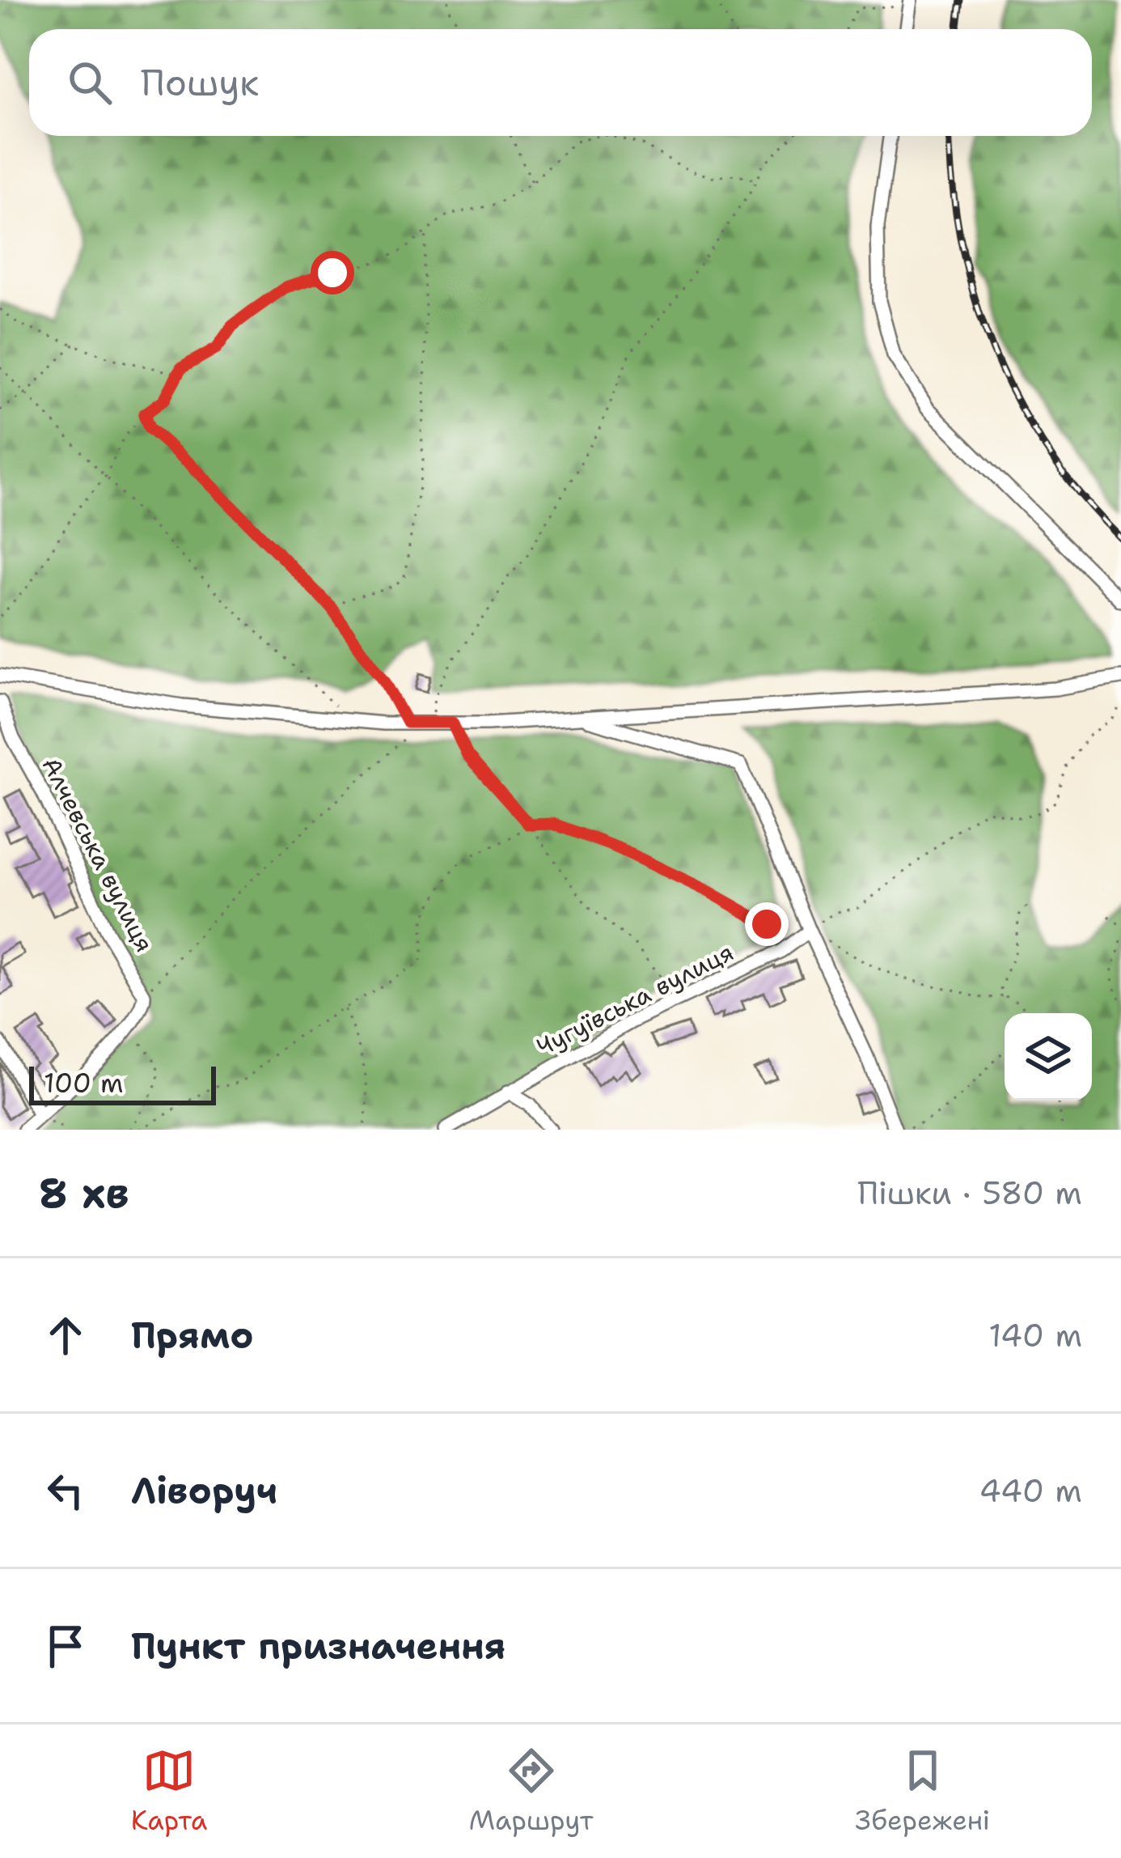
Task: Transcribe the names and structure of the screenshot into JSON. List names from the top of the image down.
{
  "streets": {
    "street": ["Алчевська вулиця", "Чугуївська вулиця"]
  },
  "scale_bar": "100 m",
  "page": {
    "search": "Пошук",
    "scale": "100 m",
    "heading": ["8 хв", "Пішки · 580 m"],
    "list": [
      ["Прямо", "140 m"],
      ["Ліворуч", "440 m"],
      "Пункт призначення"
    ],
    "nav": ["Карта", "Маршрут", "Збережені"]
  }
}
